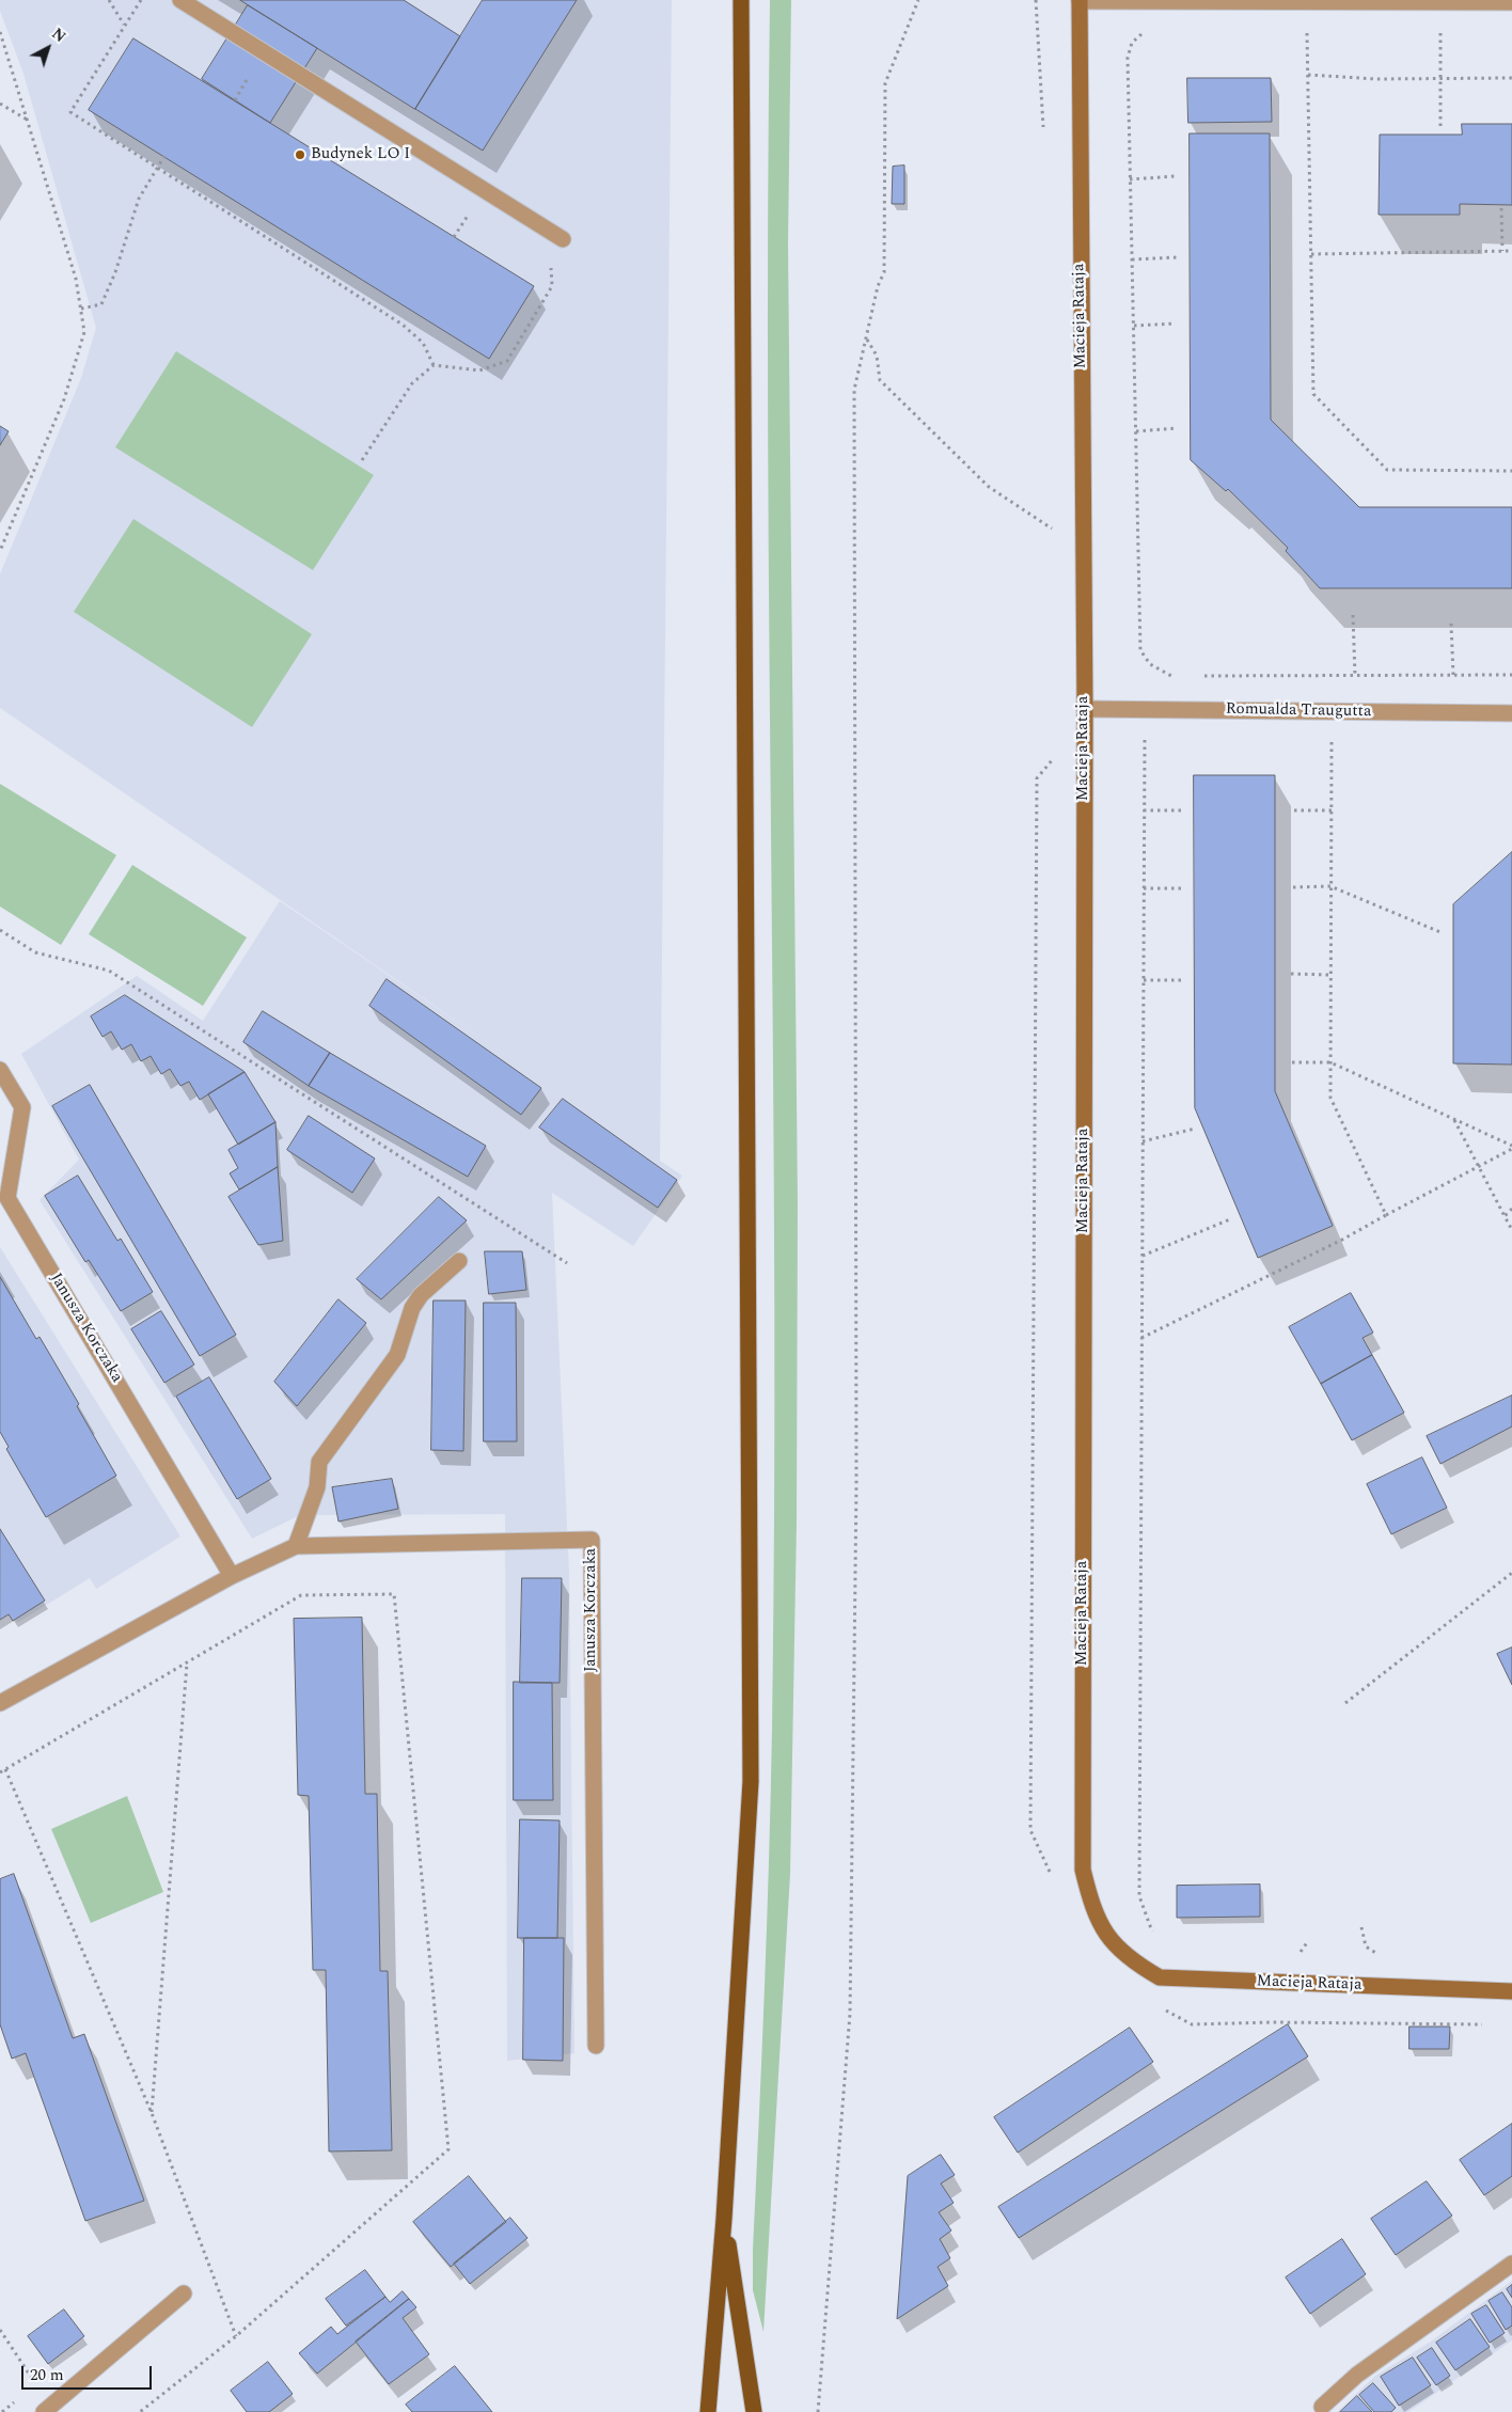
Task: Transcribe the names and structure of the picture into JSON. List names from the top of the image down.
{
  "streets": {
    "street": ["Macieja Rataja", "Romualda Traugutta", "Janusza Korczaka"]
  },
  "crossings": [
    ["Macieja Rataja", "Romualda Traugutta"]
  ],
  "places": ["Budynek LO I"],
  "scale_bar": "20 m",
  "north": "top right"
}
